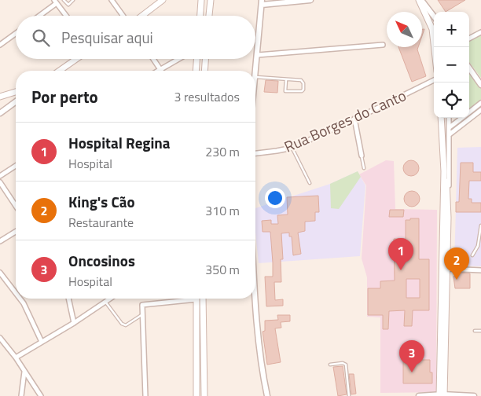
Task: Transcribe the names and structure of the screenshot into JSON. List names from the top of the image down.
{
  "streets": {
    "street": ["Rua Borges do Canto"]
  },
  "north": "top left",
  "page": {
    "map_buttons": ["+", "−"],
    "search": "Pesquisar aqui",
    "heading": ["Por perto", "3 resultados"],
    "list": [
      {
        "mark": "1",
        "name": "Hospital Regina",
        "note": "Hospital",
        "value": "230 m"
      },
      {
        "mark": "2",
        "name": "King's Cão",
        "note": "Restaurante",
        "value": "310 m"
      },
      {
        "mark": "3",
        "name": "Oncosinos",
        "note": "Hospital",
        "value": "350 m"
      }
    ],
    "pins": ["1", "2", "3"]
  }
}
